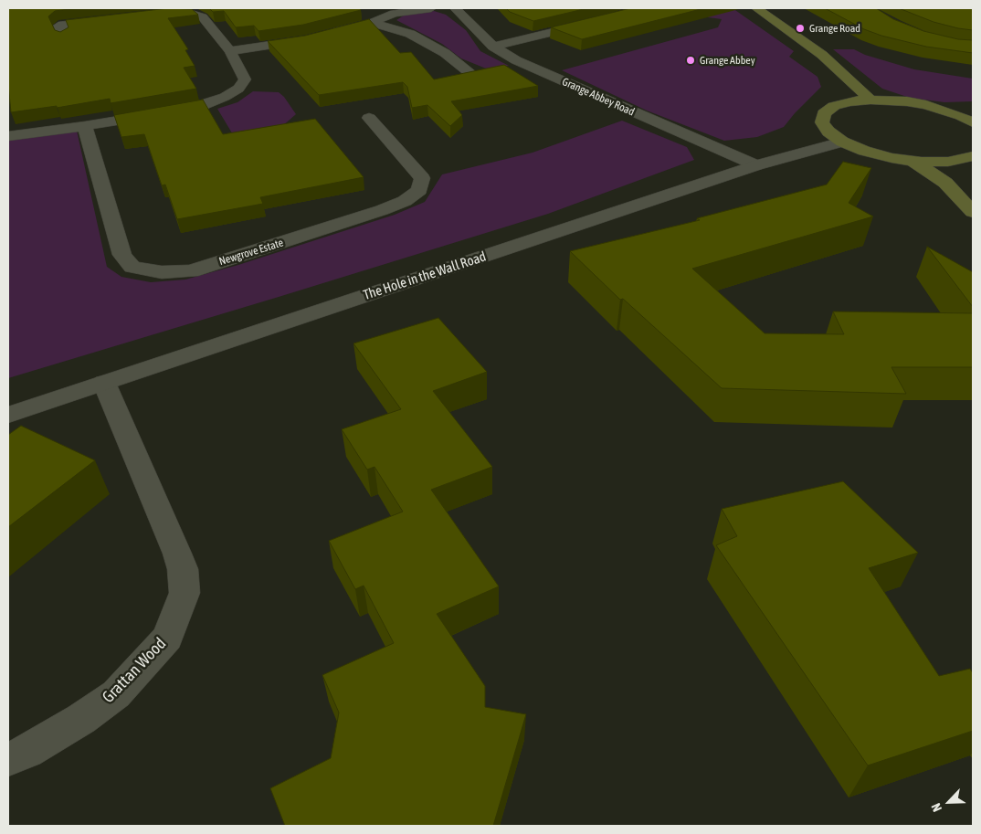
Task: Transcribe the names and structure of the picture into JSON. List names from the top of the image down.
{
  "streets": {
    "street": [
      "Grange Abbey Road",
      "Newgrove Estate",
      "The Hole in the Wall Road",
      "Grattan Wood"
    ]
  },
  "crossings": [
    ["Grange Abbey Road", "The Hole in the Wall Road"],
    ["The Hole in the Wall Road", "Grattan Wood"]
  ],
  "places": ["Grange Road", "Grange Abbey"],
  "north": "bottom left"
}
